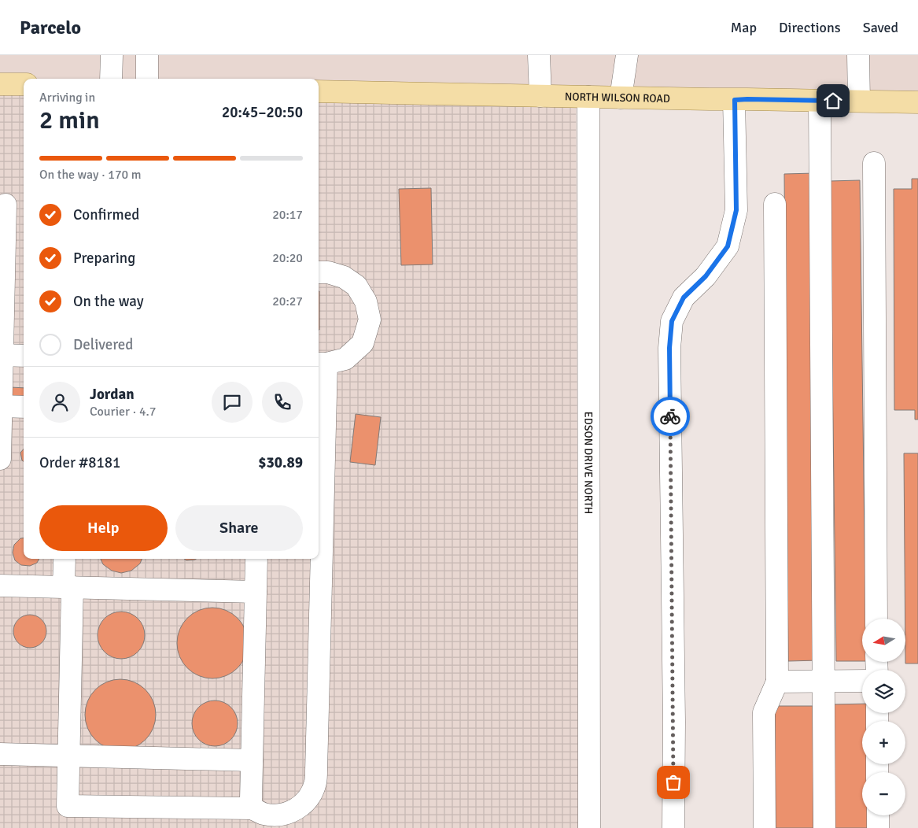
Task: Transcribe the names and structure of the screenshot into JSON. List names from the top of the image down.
{
  "streets": {
    "main road": ["NORTH WILSON ROAD"],
    "street": ["EDSON DRIVE NORTH"]
  },
  "crossings": [
    ["NORTH WILSON ROAD", "EDSON DRIVE NORTH"]
  ],
  "north": "left",
  "page": {
    "header": "Parcelo",
    "nav": ["Map", "Directions", "Saved"],
    "heading": ["2 min", "Arriving in", "20:45–20:50"],
    "panel": [
      "Jordan",
      "Courier · 4.7",
      "Order #8181",
      "$30.89"
    ],
    "bar": "On the way · 170 m",
    "list": [
      ["Confirmed", "20:17"],
      ["Preparing", "20:20"],
      ["On the way", "20:27"],
      "Delivered"
    ],
    "buttons": ["Help", "Share"],
    "map_buttons": ["+", "−"]
  }
}
